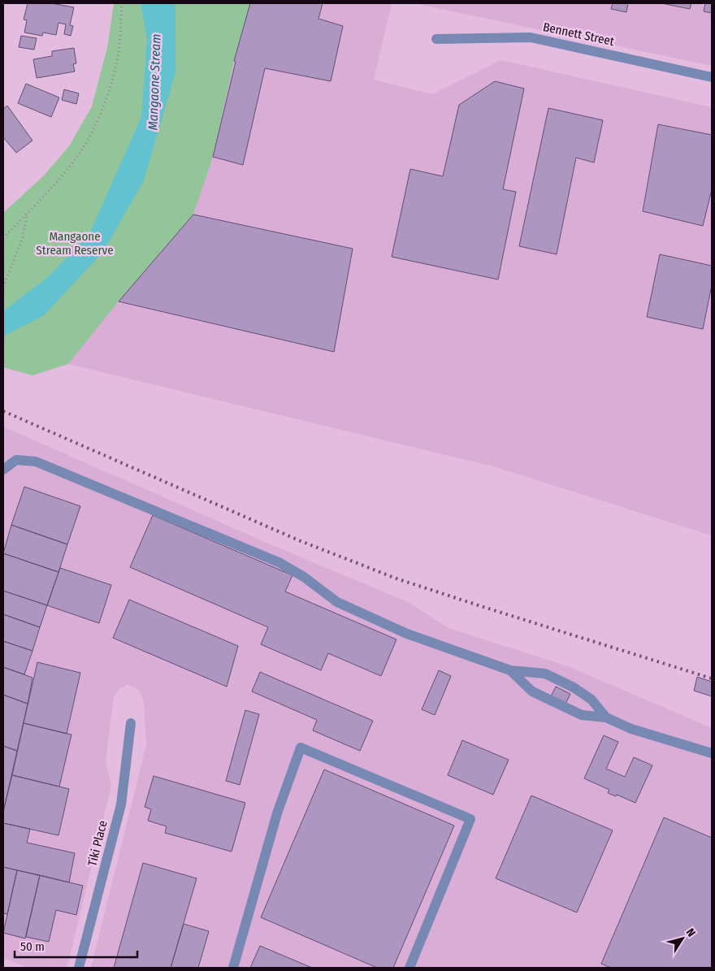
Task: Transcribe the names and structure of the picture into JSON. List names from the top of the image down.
{
  "streets": {
    "street": ["Bennett Street", "Tiki Place"]
  },
  "water": ["Mangaone Stream"],
  "parks": ["Mangaone Stream Reserve"],
  "scale_bar": "50 m",
  "north": "top right"
}
